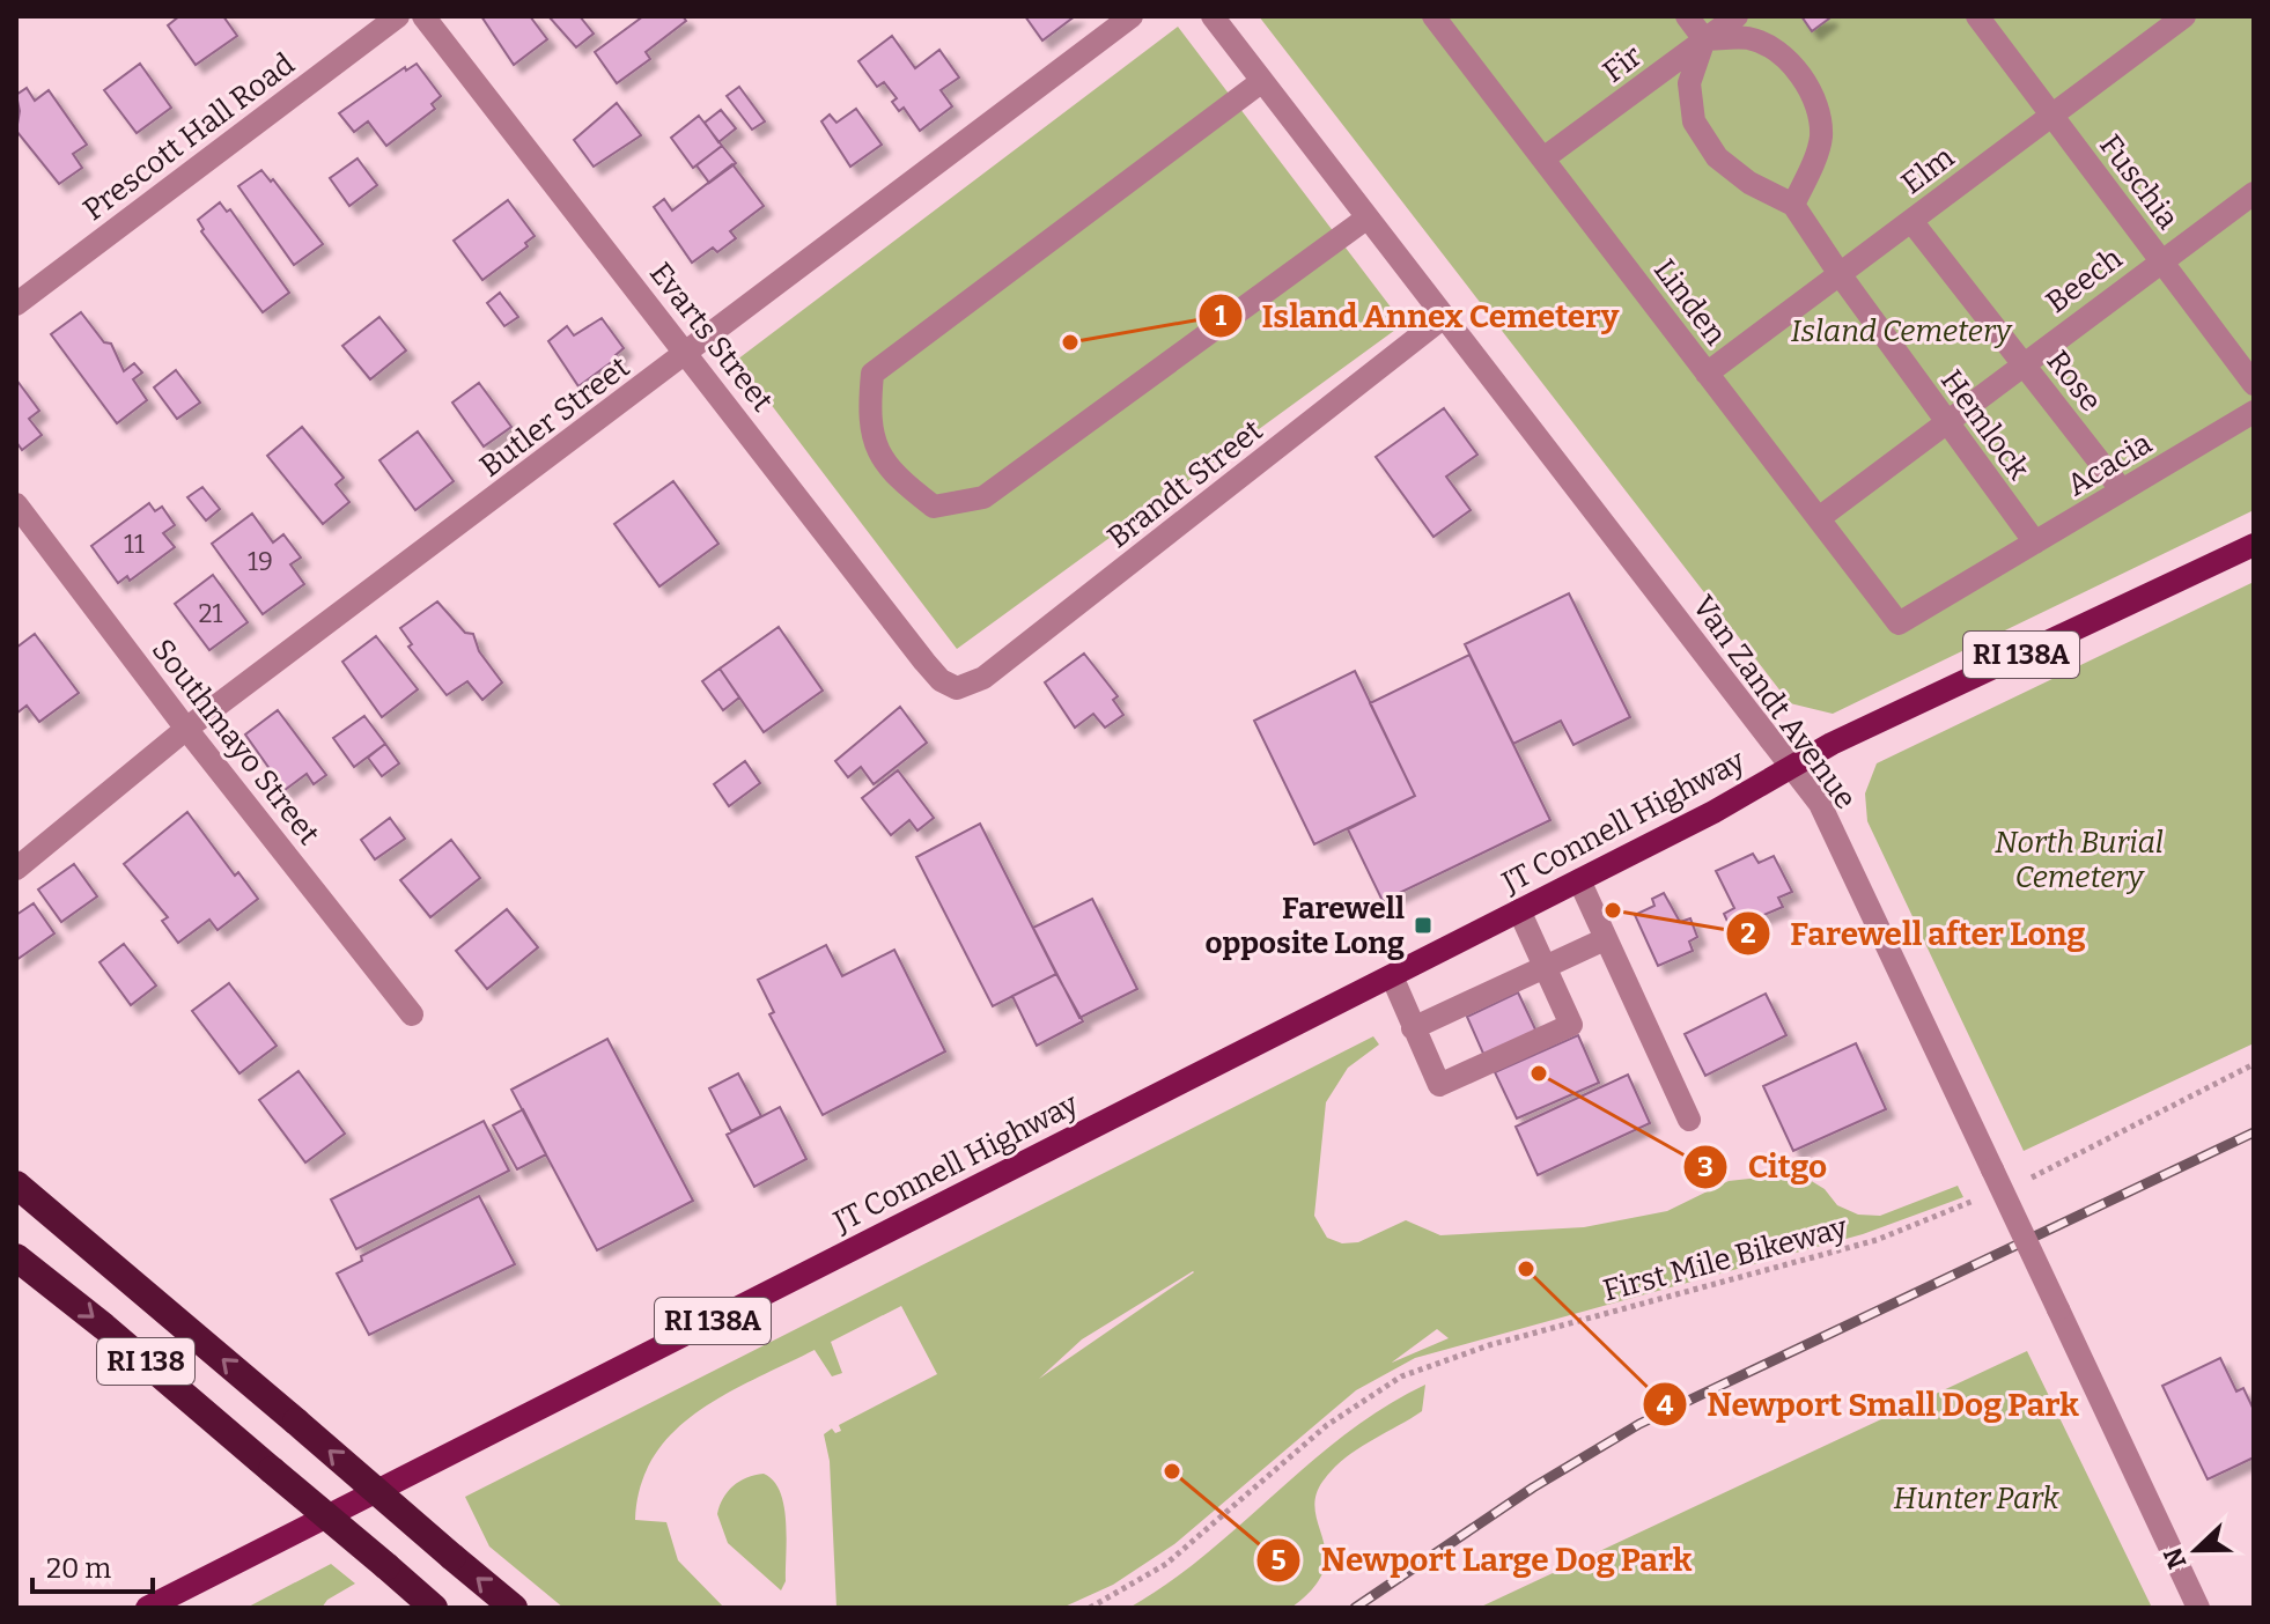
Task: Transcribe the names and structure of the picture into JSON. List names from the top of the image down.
{
  "streets": {
    "highway": ["RI 138"],
    "main road": ["RI 138A", "JT Connell Highway"],
    "street": [
      "Fir",
      "Prescott Hall Road",
      "Elm",
      "Fuschia",
      "Beech",
      "Linden",
      "Evarts Street",
      "Rose",
      "Butler Street",
      "Hemlock",
      "Acacia",
      "Brandt Street",
      "Van Zandt Avenue",
      "Southmayo Street"
    ],
    "path": ["First Mile Bikeway"]
  },
  "crossings": [
    ["Fir", "Linden"],
    ["Fir", "Hemlock"],
    ["Elm", "Fuschia"],
    ["Elm", "Linden"],
    ["Elm", "Rose"],
    ["Elm", "Hemlock"],
    ["Fuschia", "Beech"],
    ["Beech", "Linden"],
    ["Beech", "Rose"],
    ["Beech", "Hemlock"],
    ["Linden", "Acacia"],
    ["Evarts Street", "Butler Street"],
    ["Evarts Street", "Brandt Street"],
    ["Rose", "Acacia"],
    ["Butler Street", "Southmayo Street"],
    ["Hemlock", "Acacia"],
    ["Brandt Street", "Van Zandt Avenue"],
    ["RI 138A", "Van Zandt Avenue"],
    ["RI 138A", "JT Connell Highway"],
    ["Van Zandt Avenue", "JT Connell Highway"]
  ],
  "parks": ["Island Cemetery", "North Burial Cemetery", "Hunter Park"],
  "places": {
    "other": [
      "Island Annex Cemetery",
      "Farewell after Long",
      "Citgo",
      "Newport Small Dog Park",
      "Newport Large Dog Park"
    ],
    "transit": ["Farewell opposite Long"]
  },
  "house_numbers": ["11", "19", "21"],
  "scale_bar": "20 m",
  "north": "left"
}
